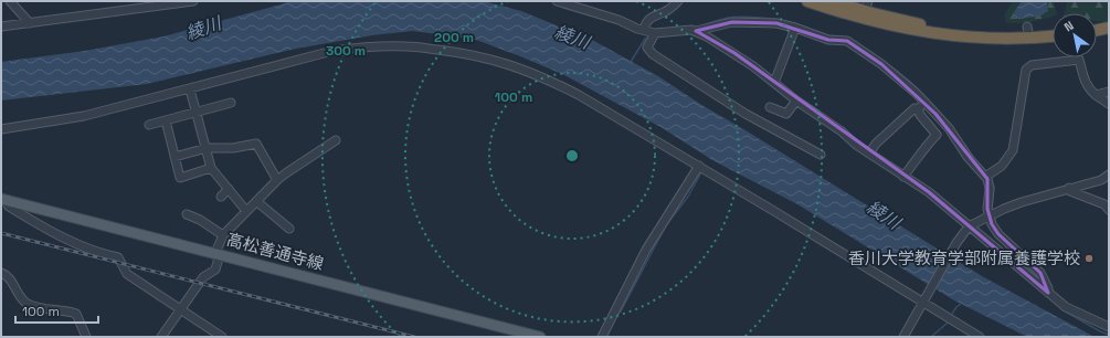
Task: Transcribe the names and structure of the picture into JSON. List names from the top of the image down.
{
  "streets": {
    "main road": ["高松善通寺線"]
  },
  "water": ["綾川"],
  "places": ["香川大学教育学部附属養護学校"],
  "scale_bar": "100 m",
  "north": "top left",
  "rings": ["200 m", "300 m", "100 m"]
}
